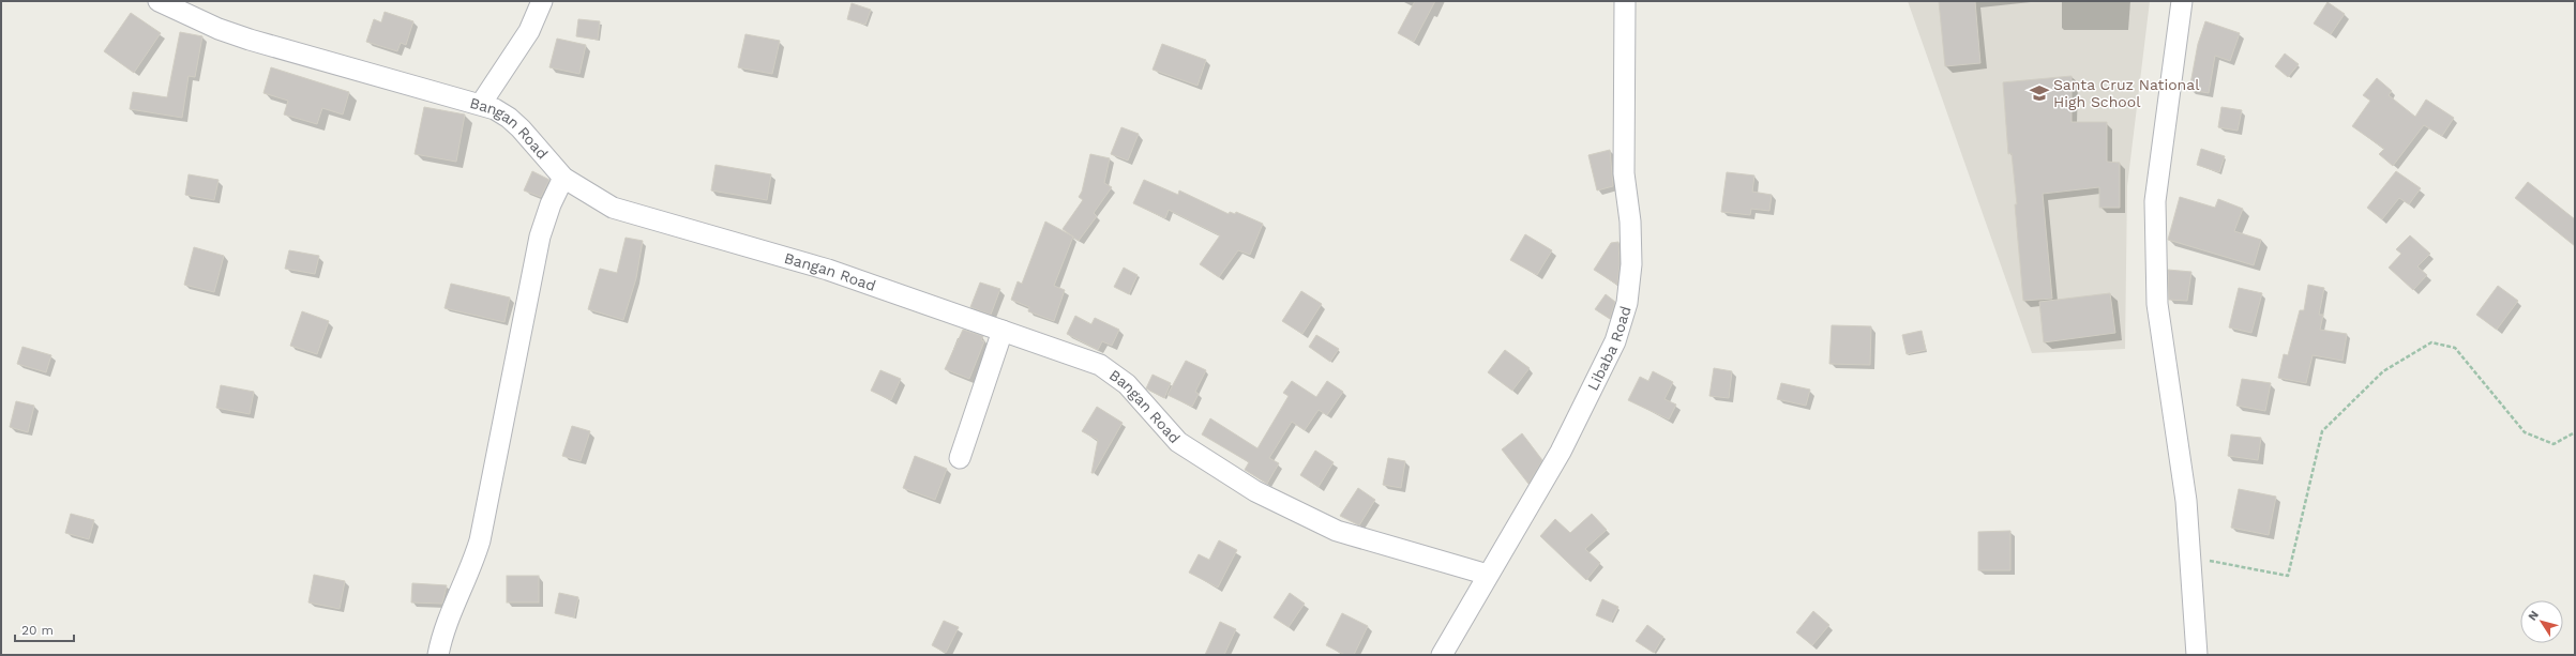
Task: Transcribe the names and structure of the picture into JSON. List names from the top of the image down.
{
  "streets": {
    "street": ["Bangan Road", "Libaba Road"]
  },
  "crossings": [
    ["Bangan Road", "Libaba Road"]
  ],
  "places": {
    "school or university": ["Santa Cruz National High School"]
  },
  "scale_bar": "20 m",
  "north": "top left"
}
